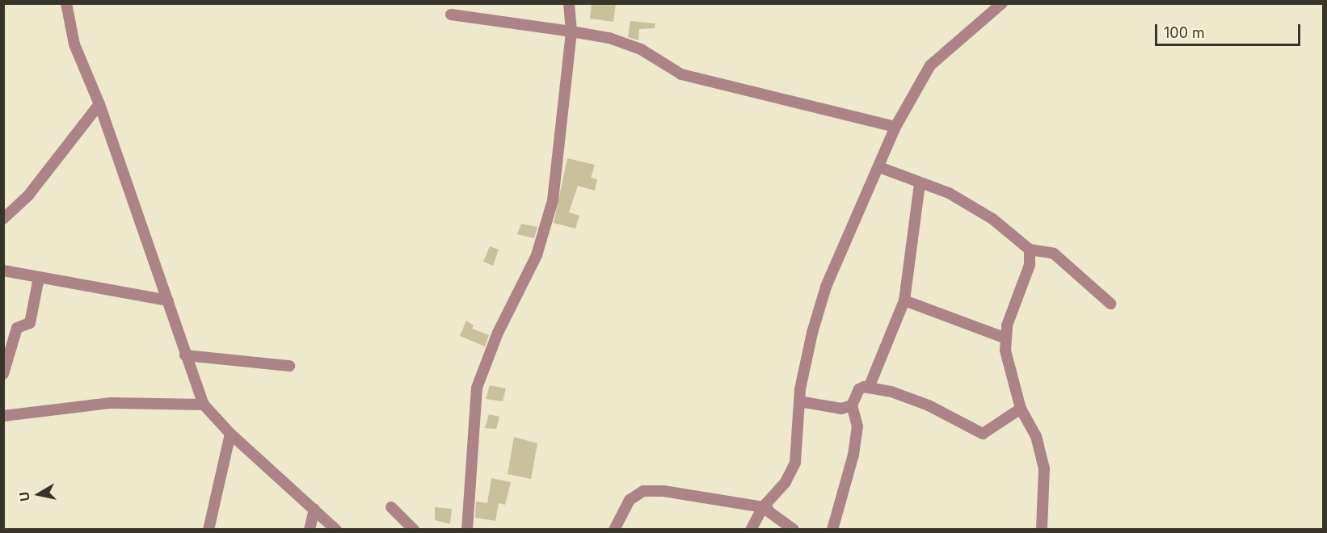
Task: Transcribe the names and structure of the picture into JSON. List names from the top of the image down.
{
  "scale_bar": "100 m",
  "north": "left"
}
